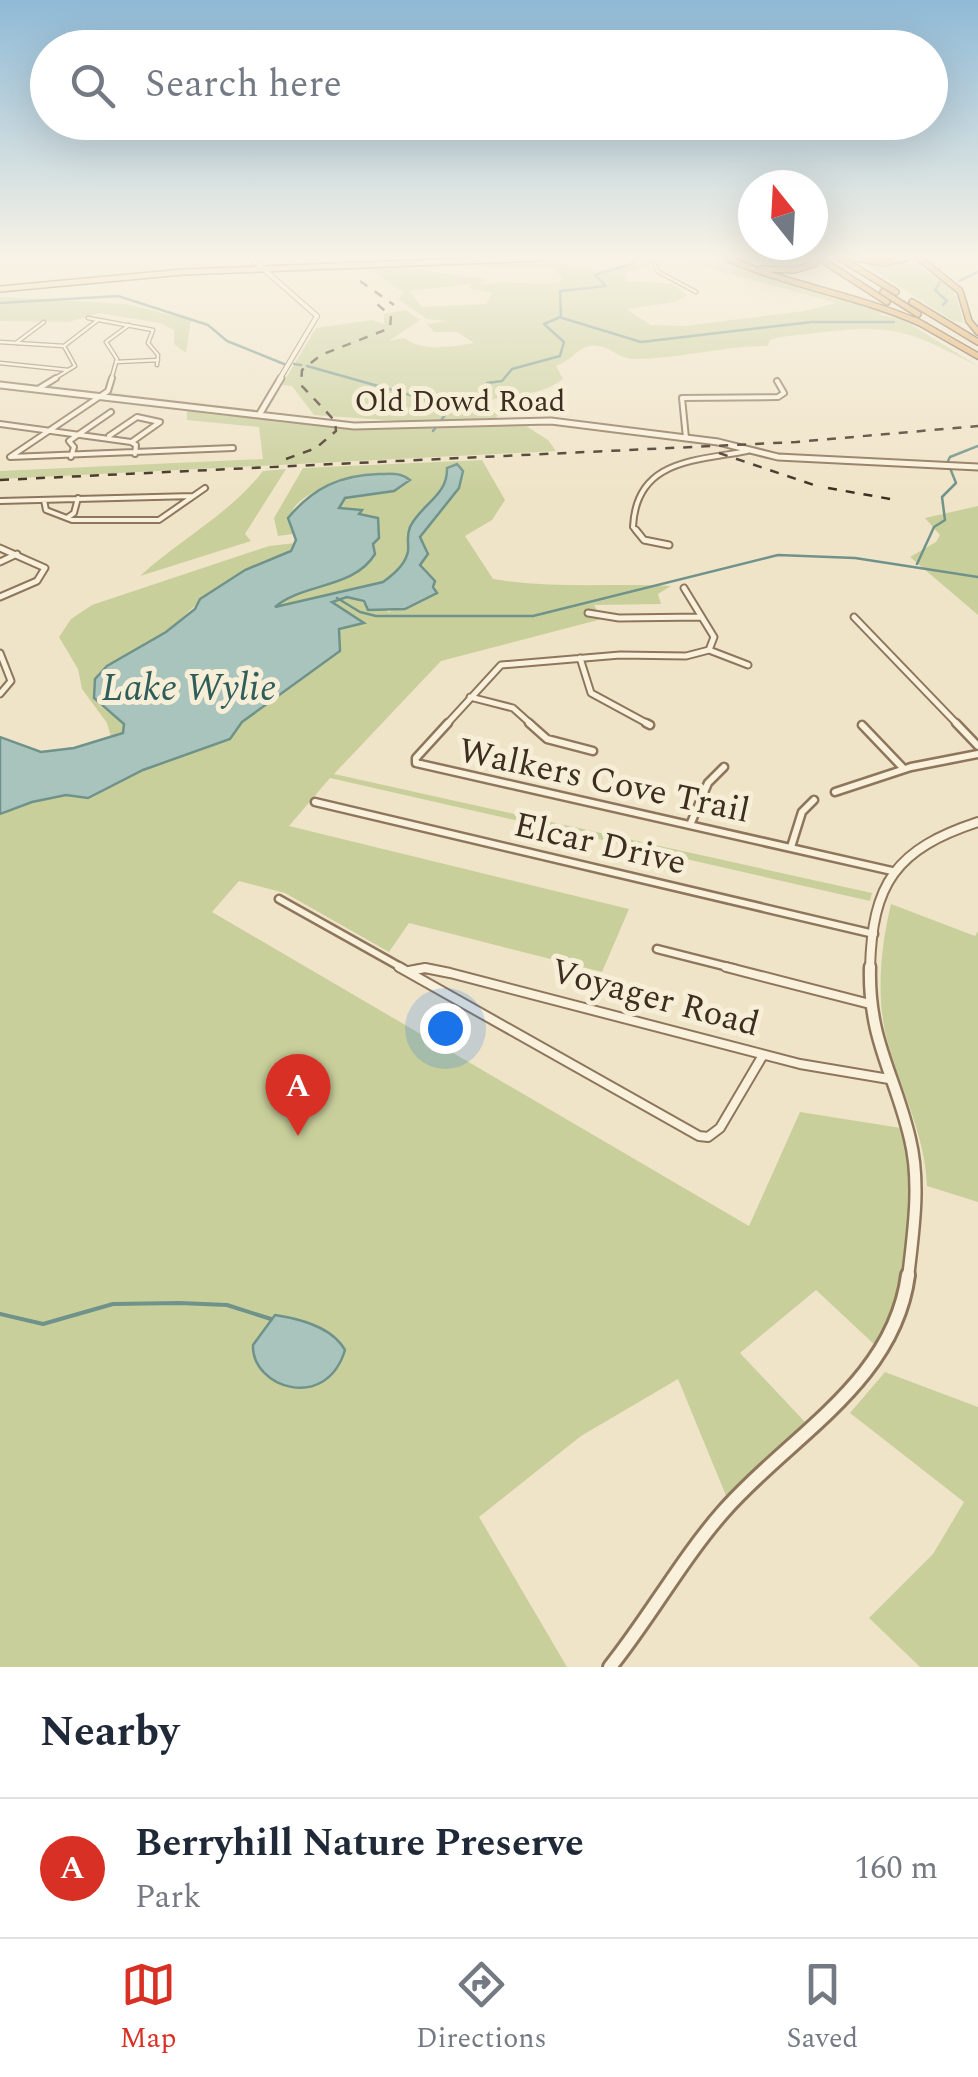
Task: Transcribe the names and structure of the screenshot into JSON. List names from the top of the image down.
{
  "streets": {
    "street": [
      "Old Dowd Road",
      "Walkers Cove Trail",
      "Elcar Drive",
      "Voyager Road"
    ]
  },
  "water": ["Lake Wylie"],
  "north": "top",
  "page": {
    "search": "Search here",
    "pins": "A",
    "heading": "Nearby",
    "list": [
      {
        "mark": "A",
        "name": "Berryhill Nature Preserve",
        "note": "Park",
        "value": "160 m"
      }
    ],
    "nav": ["Map", "Directions", "Saved"]
  }
}
